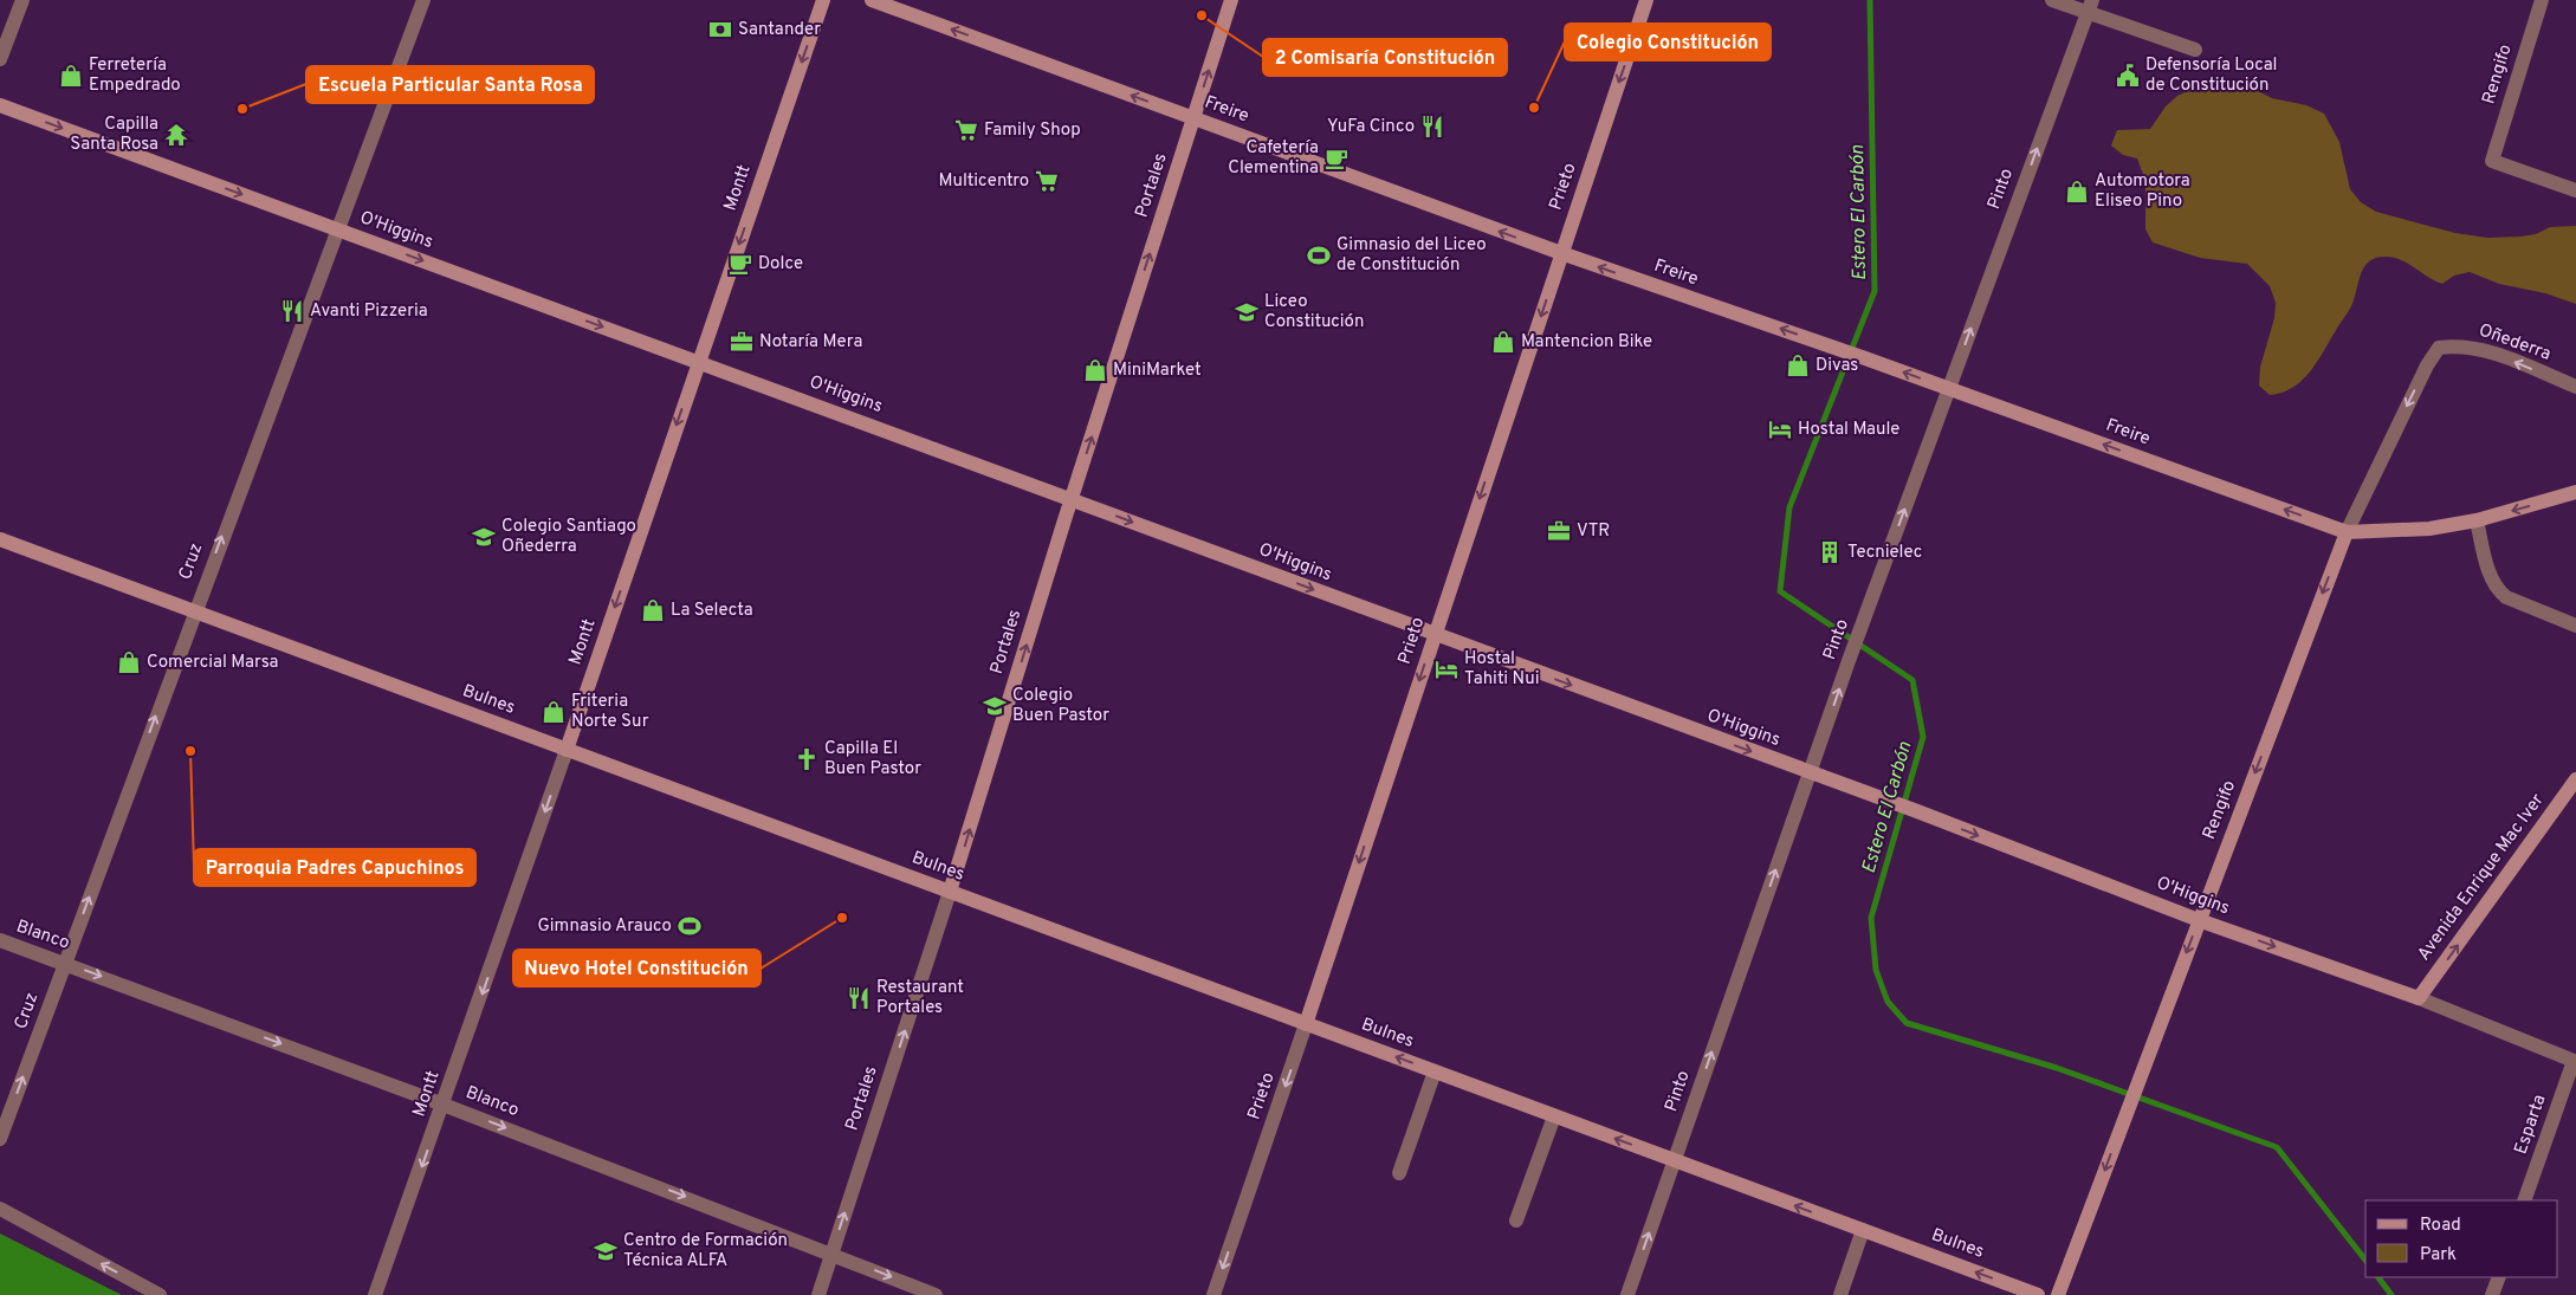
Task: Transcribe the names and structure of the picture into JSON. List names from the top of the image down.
{
  "streets": {
    "street": [
      "Rengifo",
      "Freire",
      "Portales",
      "Prieto",
      "Montt",
      "Pinto",
      "O'Higgins",
      "Oñederra",
      "Cruz",
      "Bulnes",
      "Avenida Enrique Mac Iver",
      "Blanco",
      "Esparta"
    ]
  },
  "crossings": [
    ["Rengifo", "Freire"],
    ["Rengifo", "O'Higgins"],
    ["Rengifo", "Oñederra"],
    ["Freire", "Portales"],
    ["Freire", "Prieto"],
    ["Freire", "Pinto"],
    ["Portales", "O'Higgins"],
    ["Portales", "Bulnes"],
    ["Portales", "Blanco"],
    ["Prieto", "O'Higgins"],
    ["Prieto", "Bulnes"],
    ["Montt", "O'Higgins"],
    ["Montt", "Bulnes"],
    ["Montt", "Blanco"],
    ["Pinto", "O'Higgins"],
    ["Pinto", "Bulnes"],
    ["O'Higgins", "Cruz"],
    ["O'Higgins", "Avenida Enrique Mac Iver"],
    ["O'Higgins", "Esparta"],
    ["Cruz", "Bulnes"],
    ["Cruz", "Blanco"]
  ],
  "one_way": [
    "Rengifo",
    "Freire",
    "Portales",
    "Prieto",
    "Montt",
    "Pinto",
    "O'Higgins",
    "Oñederra",
    "Cruz",
    "Avenida Enrique Mac Iver",
    "Blanco"
  ],
  "water": ["Estero El Carbón"],
  "places": {
    "other": [
      "2 Comisaría Constitución",
      "Colegio Constitución",
      "Escuela Particular Santa Rosa",
      "Parroquia Padres Capuchinos",
      "Nuevo Hotel Constitución"
    ],
    "bank": ["Santander"],
    "shop": [
      "Ferretería Empedrado",
      "Automotora Eliseo Pino",
      "Mantencion Bike",
      "Divas",
      "MiniMarket",
      "La Selecta",
      "Comercial Marsa",
      "Friteria Norte Sur"
    ],
    "public building": ["Defensoría Local de Constitución"],
    "restaurant": ["YuFa Cinco", "Avanti Pizzeria", "Restaurant Portales"],
    "supermarket": ["Family Shop", "Multicentro"],
    "temple": ["Capilla Santa Rosa"],
    "cafe": ["Cafetería Clementina", "Dolce"],
    "sports": ["Gimnasio del Liceo de Constitución", "Gimnasio Arauco"],
    "school or university": [
      "Liceo Constitución",
      "Colegio Santiago Oñederra",
      "Colegio Buen Pastor",
      "Centro de Formación Técnica ALFA"
    ],
    "office": ["Notaría Mera", "VTR"],
    "hotel": ["Hostal Maule", "Hostal Tahiti Nui"],
    "building": ["Tecnielec"],
    "church": ["Capilla El Buen Pastor"]
  },
  "legend": ["Road", "Park"]
}
